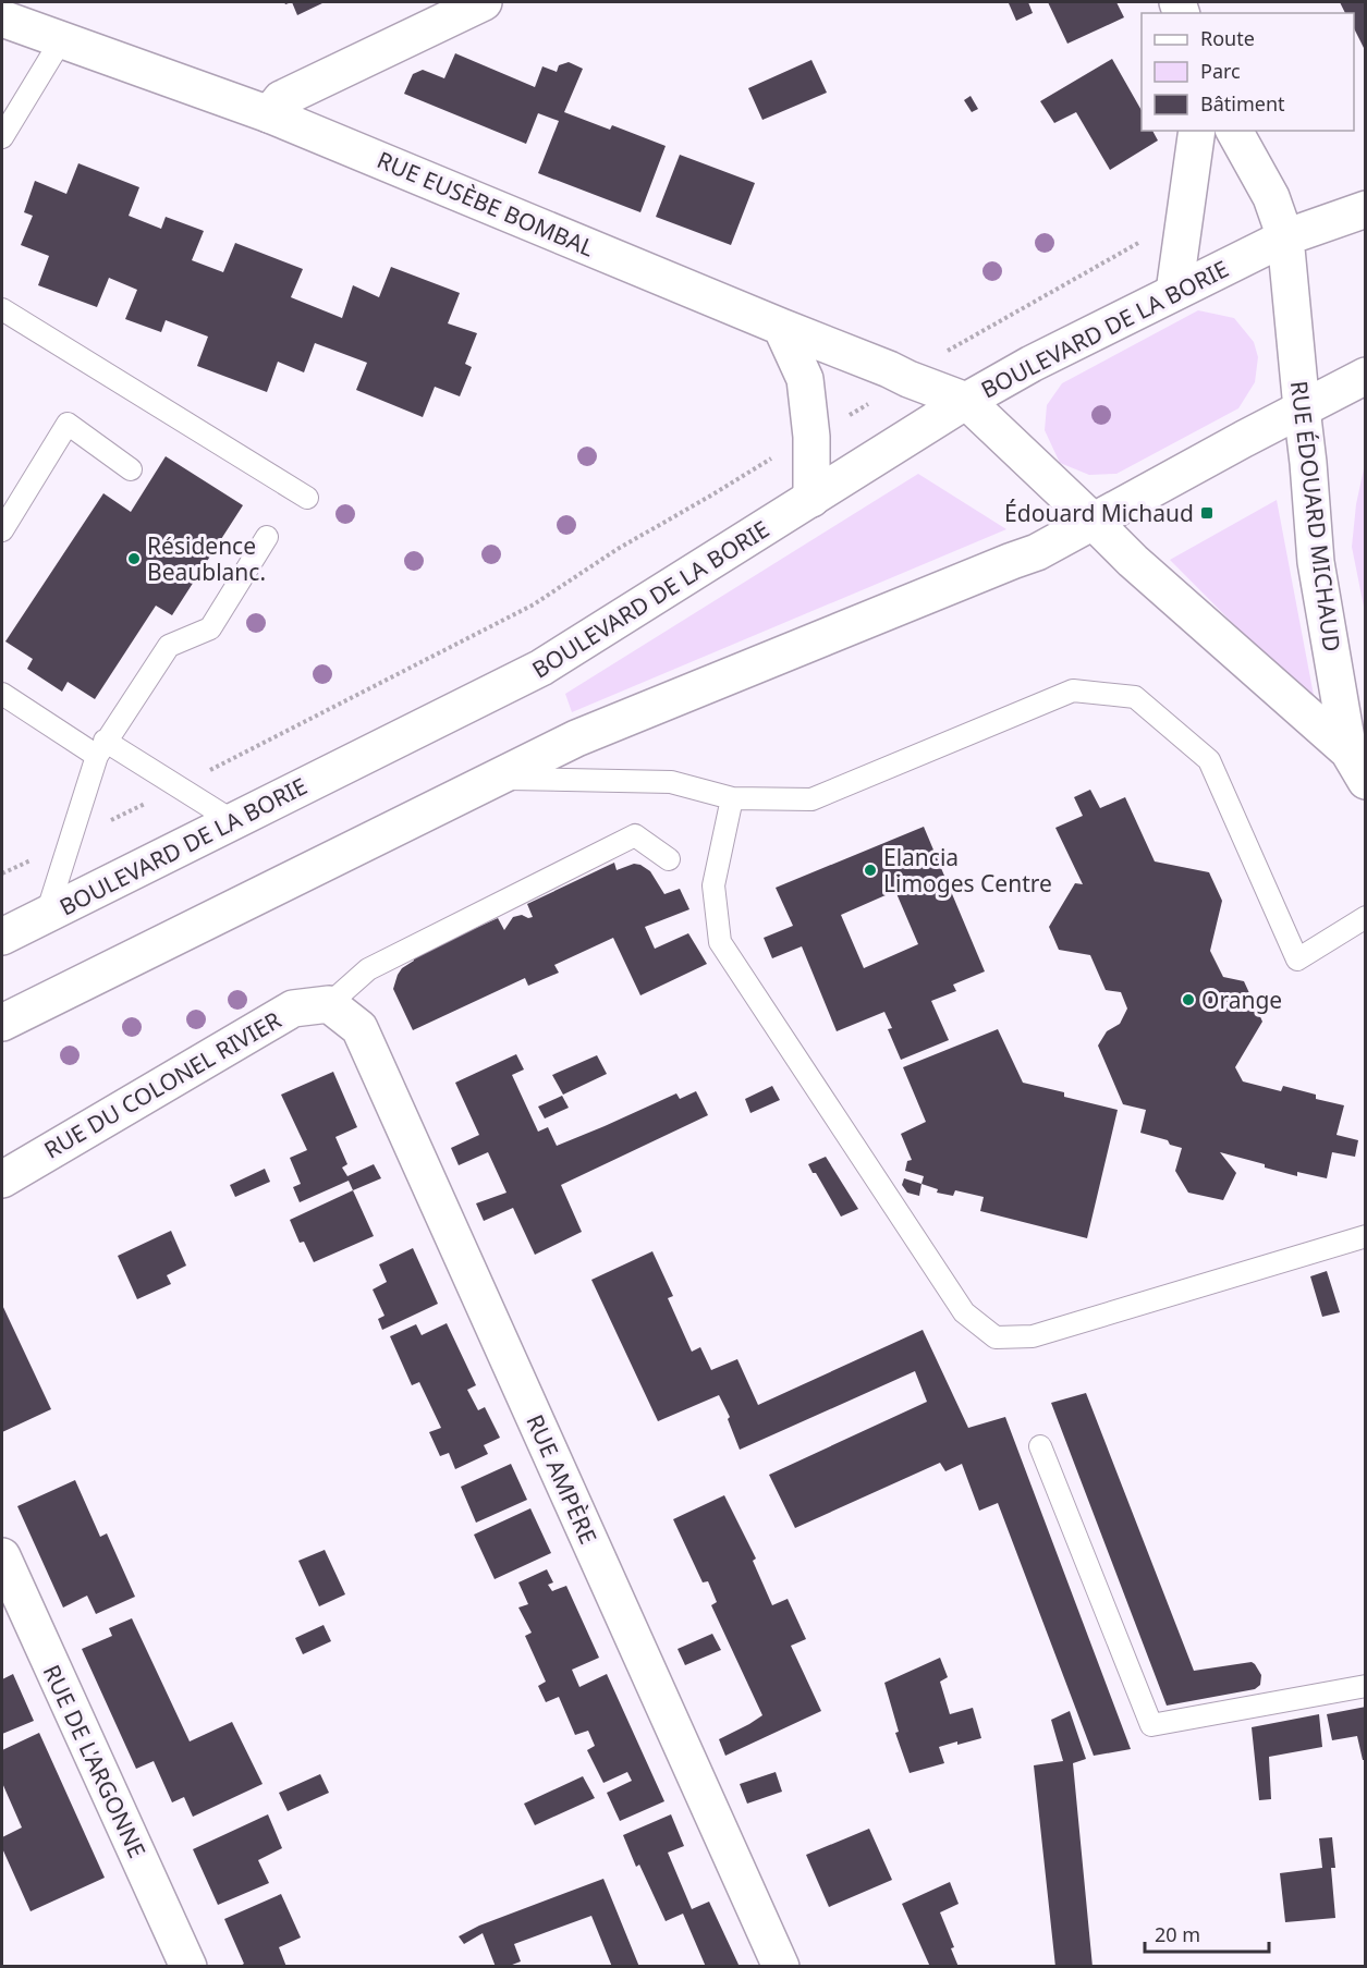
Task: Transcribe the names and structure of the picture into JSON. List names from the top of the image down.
{
  "streets": {
    "street": [
      "RUE EUSÈBE BOMBAL",
      "BOULEVARD DE LA BORIE",
      "RUE ÉDOUARD MICHAUD",
      "RUE DU COLONEL RIVIER",
      "RUE AMPÈRE",
      "RUE DE L'ARGONNE"
    ]
  },
  "crossings": [
    ["RUE EUSÈBE BOMBAL", "BOULEVARD DE LA BORIE"],
    ["RUE EUSÈBE BOMBAL", "RUE ÉDOUARD MICHAUD"],
    ["BOULEVARD DE LA BORIE", "RUE ÉDOUARD MICHAUD"],
    ["RUE DU COLONEL RIVIER", "RUE AMPÈRE"]
  ],
  "places": {
    "transit": ["Édouard Michaud"],
    "other": ["Résidence Beaublanc.", "Elancia Limoges Centre", "Orange"]
  },
  "legend": ["Route", "Parc", "Bâtiment"],
  "scale_bar": "20 m"
}
